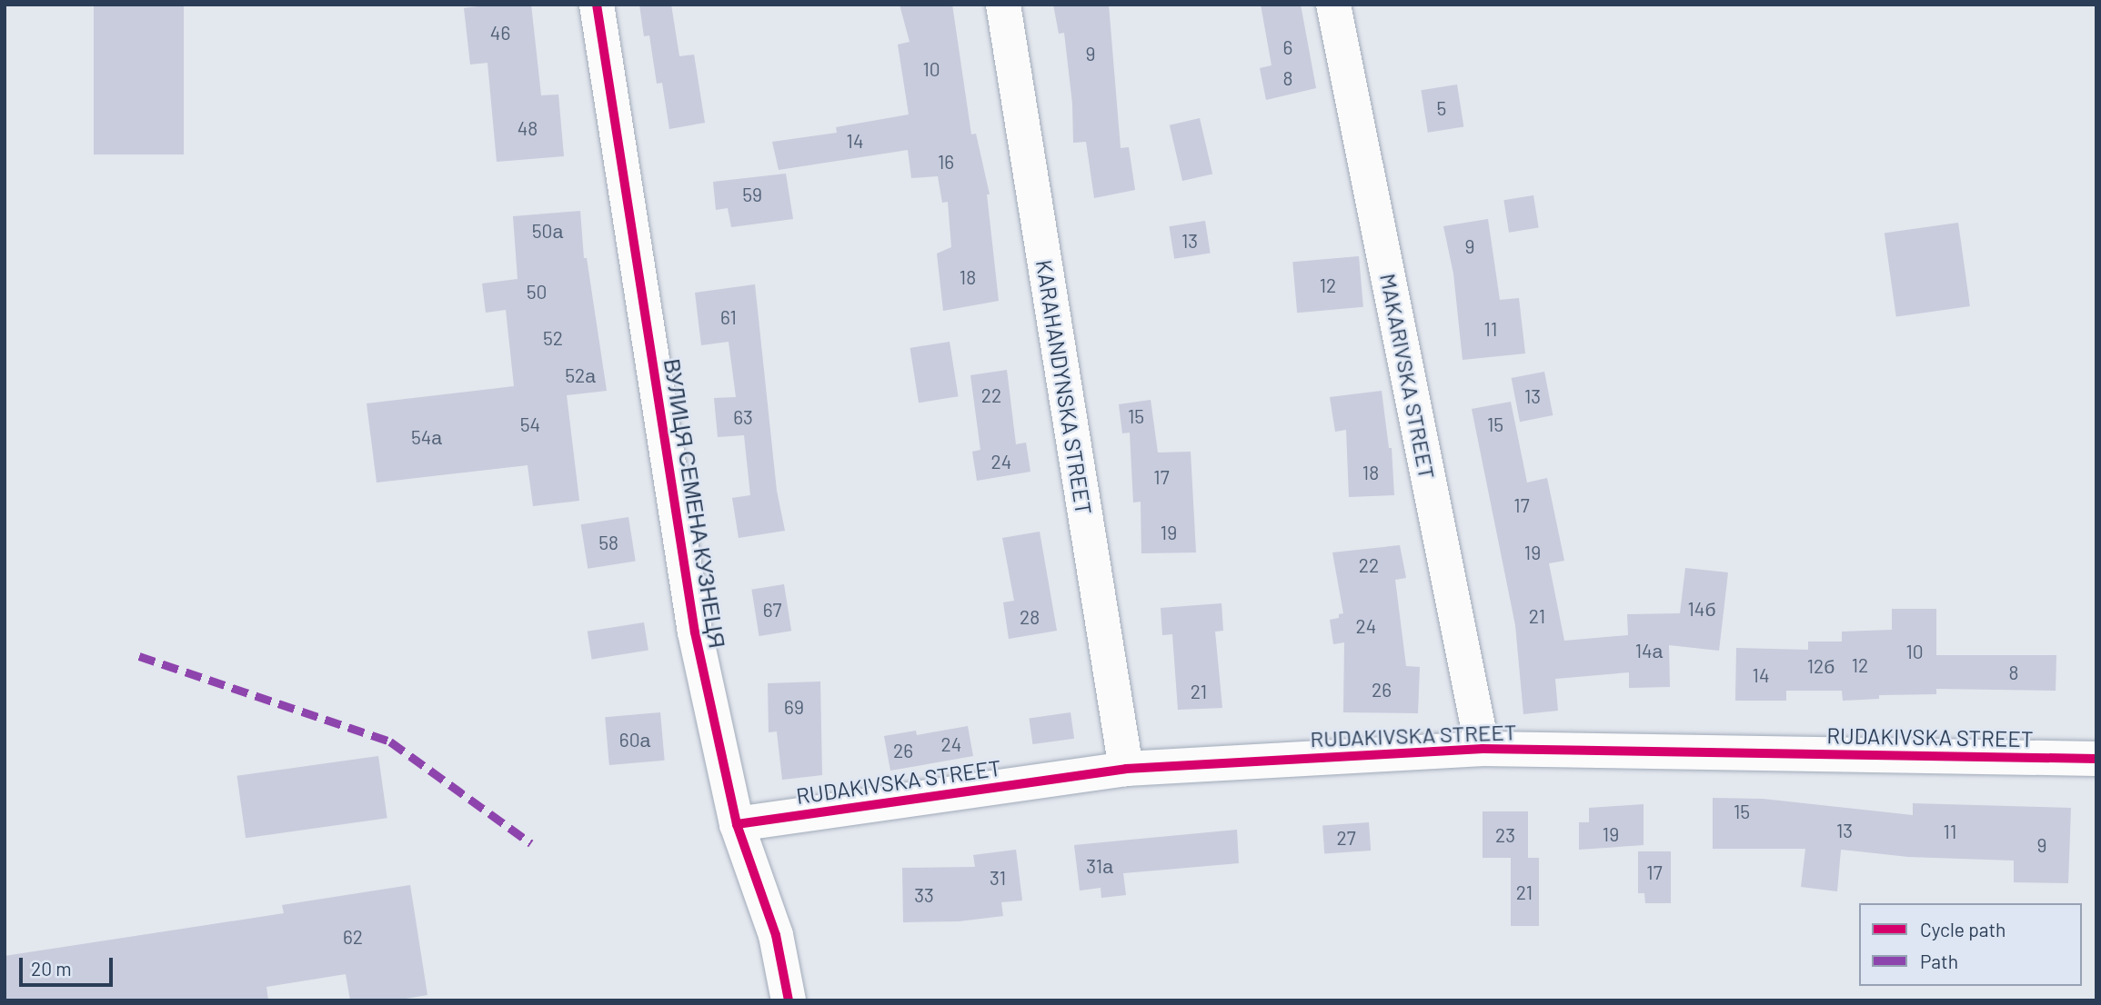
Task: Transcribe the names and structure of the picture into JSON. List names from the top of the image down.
{
  "streets": {
    "street": [
      "MAKARIVSKA STREET",
      "KARAHANDYNSKA STREET",
      "ВУЛИЦЯ СЕМЕНА КУЗНЕЦЯ",
      "RUDAKIVSKA STREET"
    ]
  },
  "crossings": [
    ["MAKARIVSKA STREET", "RUDAKIVSKA STREET"],
    ["KARAHANDYNSKA STREET", "RUDAKIVSKA STREET"],
    ["ВУЛИЦЯ СЕМЕНА КУЗНЕЦЯ", "RUDAKIVSKA STREET"]
  ],
  "house_numbers": [
    "46",
    "6",
    "9",
    "10",
    "8",
    "5",
    "48",
    "14",
    "16",
    "59",
    "50а",
    "13",
    "9",
    "18",
    "12",
    "50",
    "61",
    "11",
    "52",
    "52а",
    "22",
    "13",
    "15",
    "63",
    "54",
    "15",
    "54а",
    "24",
    "18",
    "17",
    "17",
    "19",
    "58",
    "19",
    "22",
    "14б",
    "67",
    "21",
    "28",
    "24",
    "14а",
    "10",
    "12",
    "12б",
    "8",
    "14",
    "26",
    "21",
    "69",
    "60а",
    "24",
    "26",
    "15",
    "13",
    "11",
    "19",
    "23",
    "27",
    "9",
    "31а",
    "17",
    "31",
    "21",
    "33",
    "62"
  ],
  "legend": ["Cycle path", "Path"],
  "scale_bar": "20 m"
}
